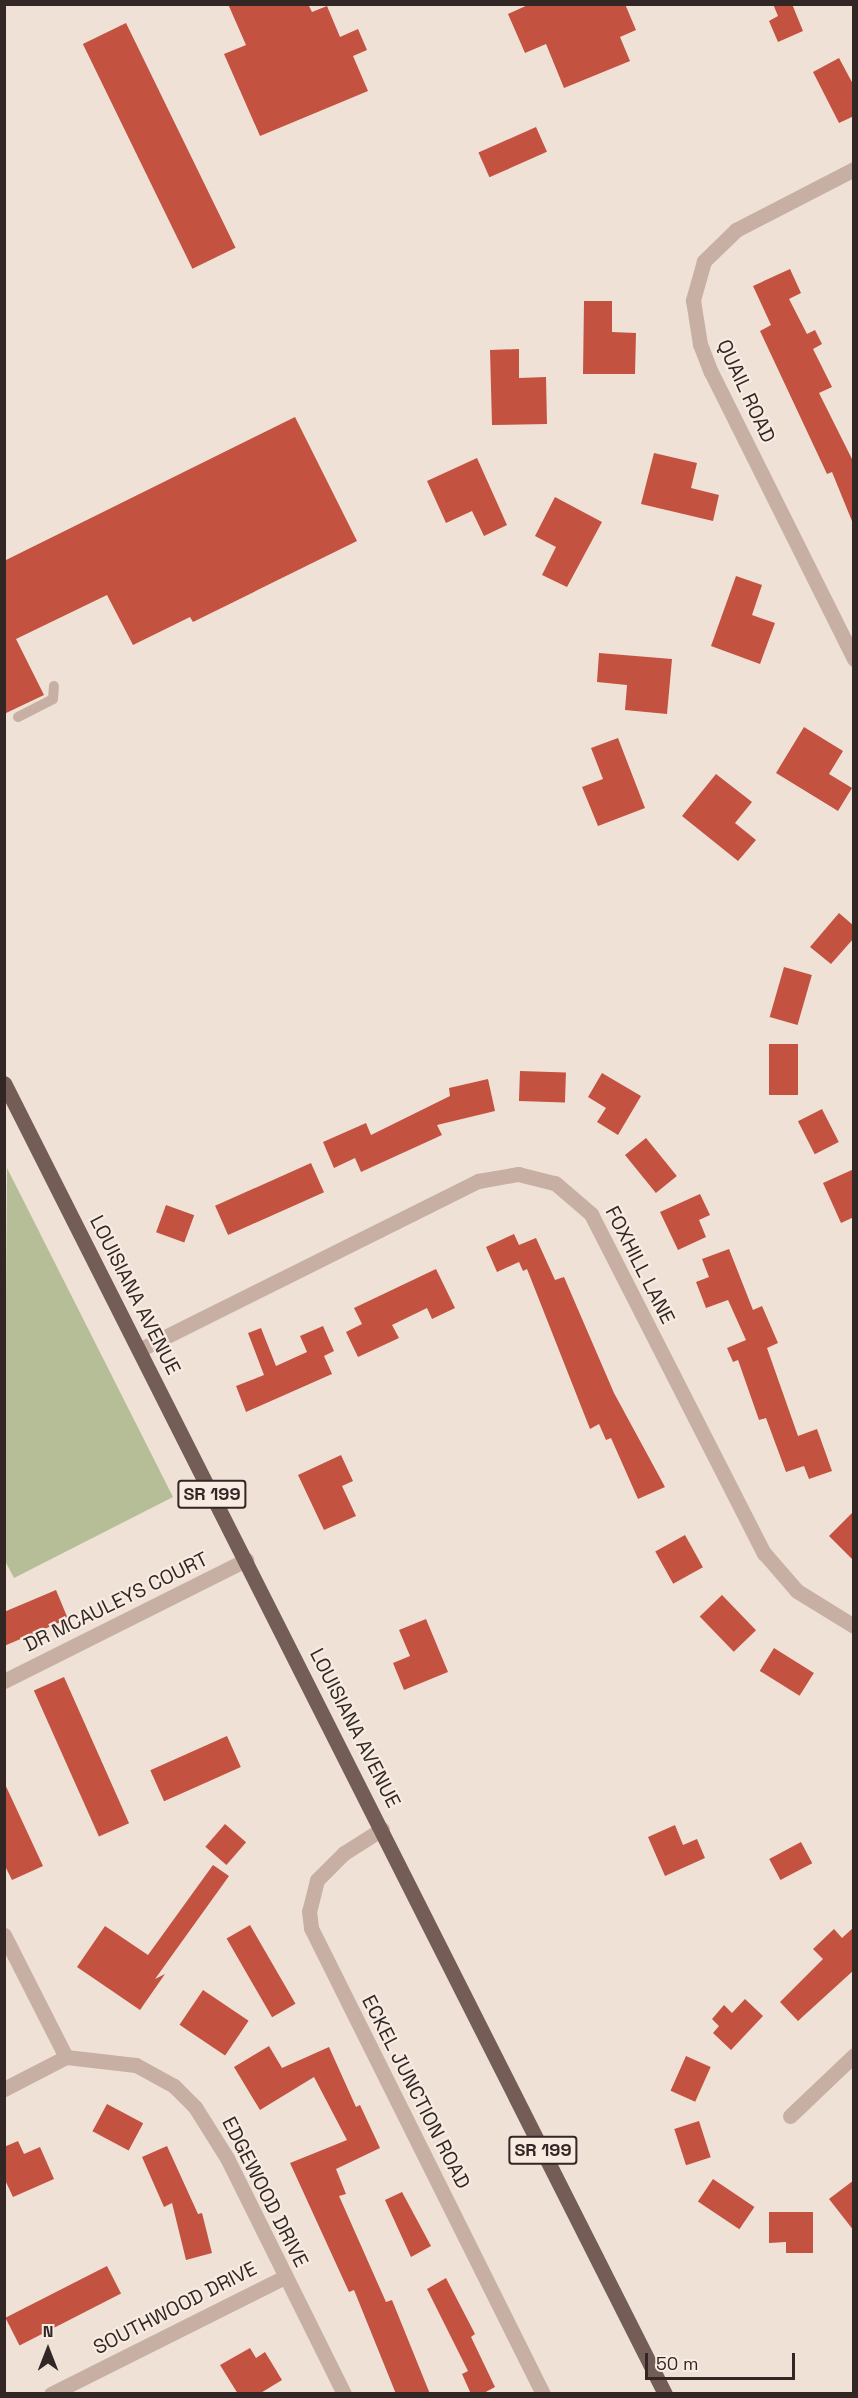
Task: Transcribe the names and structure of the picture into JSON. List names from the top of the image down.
{
  "streets": {
    "main road": ["LOUISIANA AVENUE", "SR 199"],
    "street": [
      "QUAIL ROAD",
      "FOXHILL LANE",
      "DR MCAULEYS COURT",
      "ECKEL JUNCTION ROAD",
      "EDGEWOOD DRIVE",
      "SOUTHWOOD DRIVE"
    ]
  },
  "crossings": [
    ["FOXHILL LANE", "LOUISIANA AVENUE"],
    ["LOUISIANA AVENUE", "DR MCAULEYS COURT"],
    ["LOUISIANA AVENUE", "ECKEL JUNCTION ROAD"],
    ["EDGEWOOD DRIVE", "SOUTHWOOD DRIVE"]
  ],
  "scale_bar": "50 m",
  "north": "top"
}
